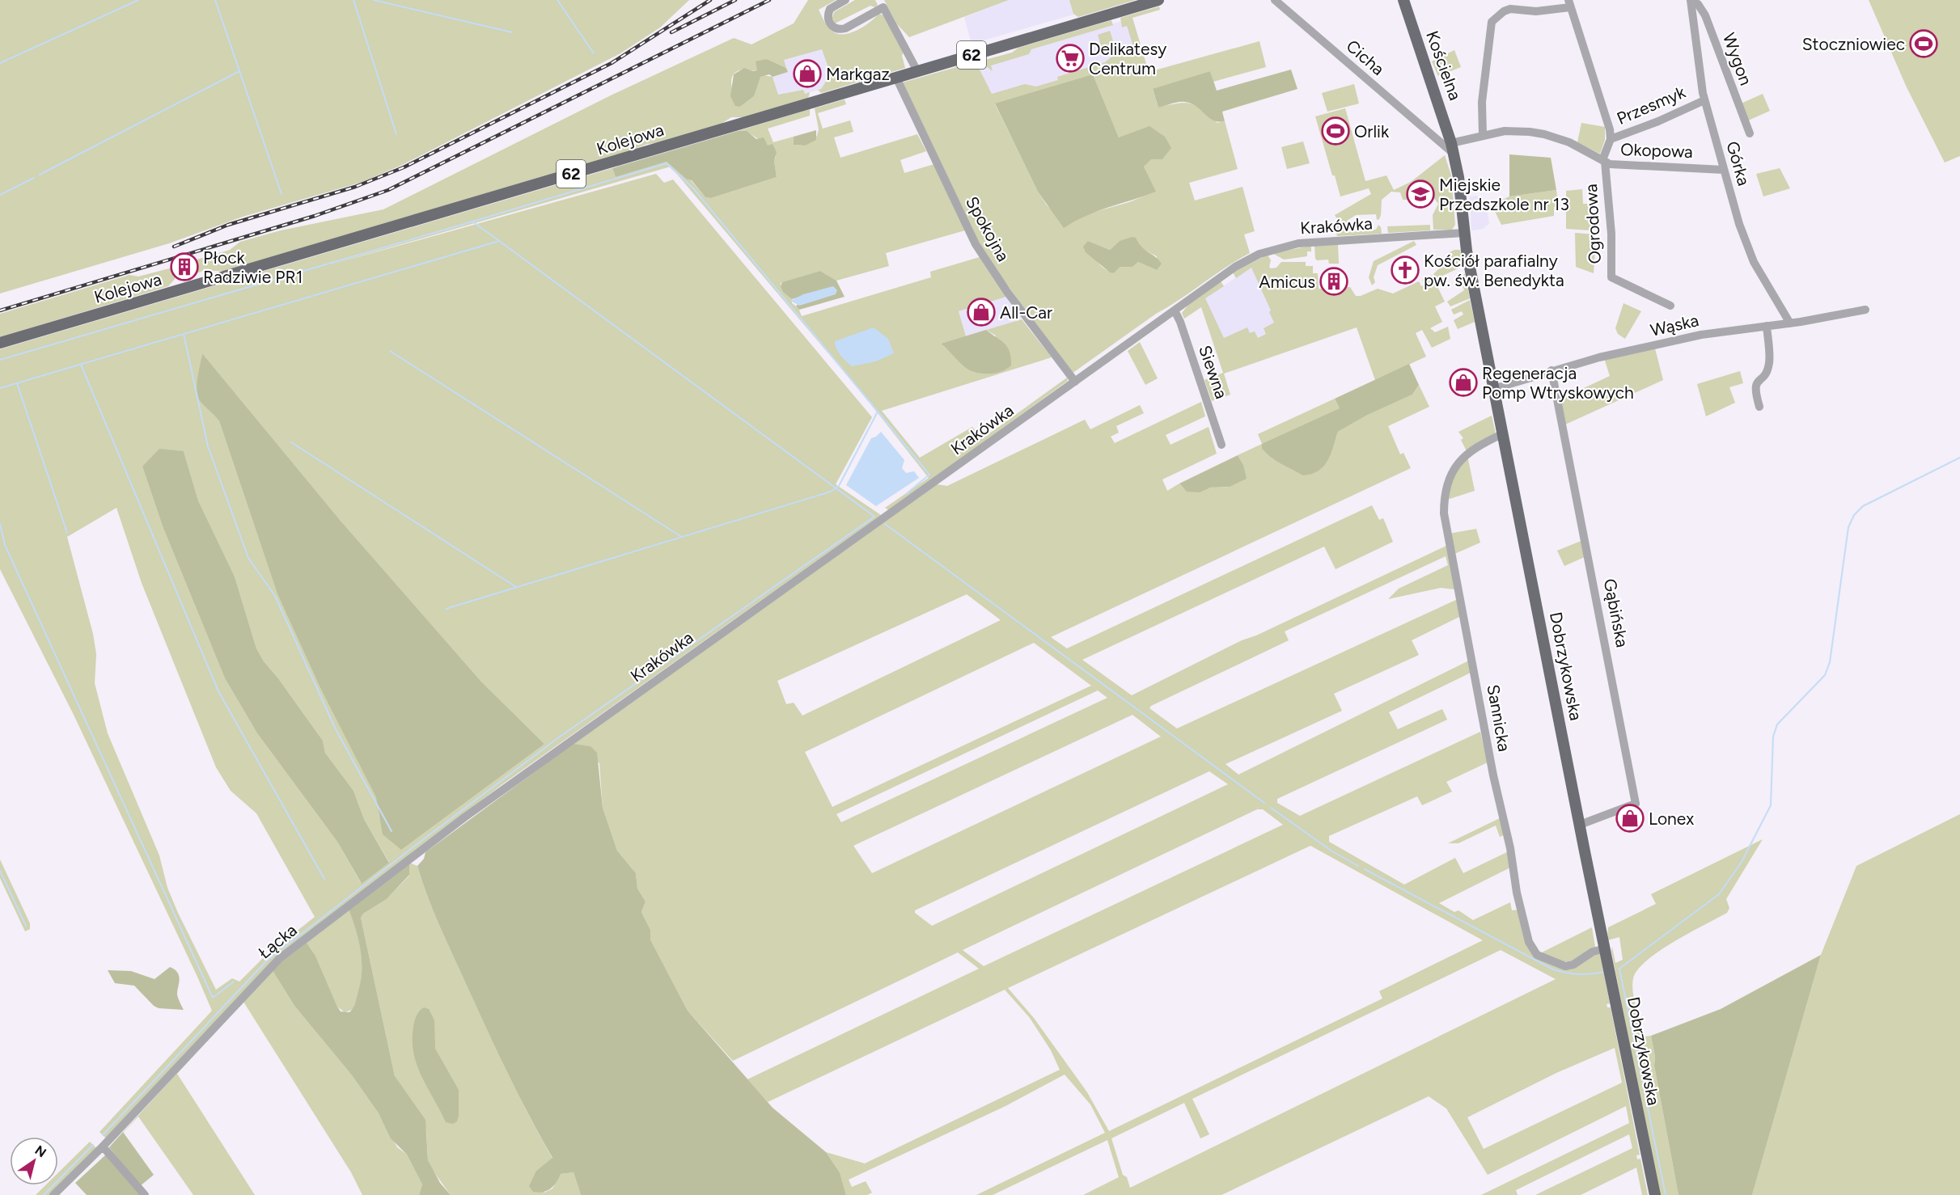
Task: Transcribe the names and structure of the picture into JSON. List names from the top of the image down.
{
  "streets": {
    "main road": [
      "62",
      "Kościelna",
      "Kolejowa",
      "Dobrzykowska"
    ],
    "street": [
      "Cicha",
      "Wygon",
      "Przesmyk",
      "Okopowa",
      "Górka",
      "Ogrodowa",
      "Krakówka",
      "Spokojna",
      "Wąska",
      "Siewna",
      "Gąbińska",
      "Sannicka",
      "Łącka"
    ]
  },
  "crossings": [
    ["Cicha", "Kościelna"],
    ["Cicha", "Okopowa"],
    ["Cicha", "Dobrzykowska"],
    ["Wygon", "Górka"],
    ["Kościelna", "Okopowa"],
    ["Kościelna", "Dobrzykowska"],
    ["Przesmyk", "Górka"],
    ["Przesmyk", "Ogrodowa"],
    ["Kolejowa", "Spokojna"],
    ["Okopowa", "Górka"],
    ["Okopowa", "Ogrodowa"],
    ["Okopowa", "Dobrzykowska"],
    ["Górka", "Wąska"],
    ["Krakówka", "Spokojna"],
    ["Krakówka", "Siewna"],
    ["Krakówka", "Dobrzykowska"],
    ["Krakówka", "Łącka"],
    ["Wąska", "Gąbińska"],
    ["Wąska", "Dobrzykowska"],
    ["Gąbińska", "Dobrzykowska"],
    ["Dobrzykowska", "Sannicka"]
  ],
  "places": {
    "sports": ["Stoczniowiec", "Orlik"],
    "supermarket": ["Delikatesy Centrum"],
    "shop": [
      "Markgaz",
      "All-Car",
      "Regeneracja Pomp Wtryskowych",
      "Lonex"
    ],
    "school or university": ["Miejskie Przedszkole nr 13"],
    "building": ["Płock Radziwie PR1", "Amicus"],
    "church": ["Kościół parafialny pw. św. Benedykta"]
  },
  "north": "top right"
}
